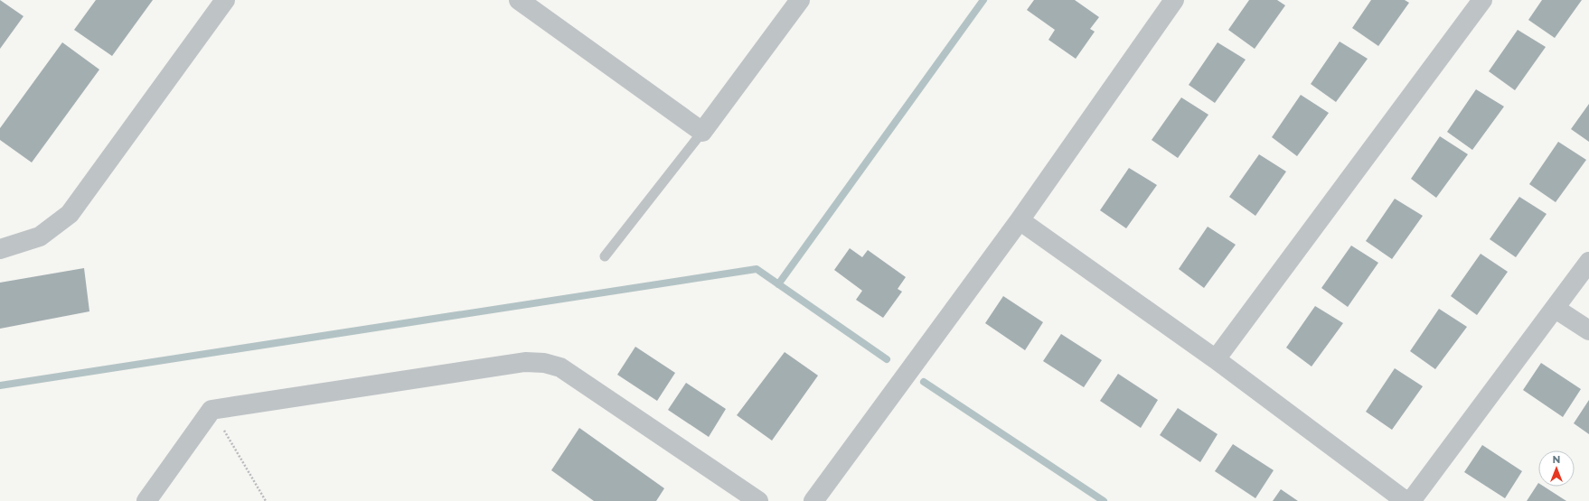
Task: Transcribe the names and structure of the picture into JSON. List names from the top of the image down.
{
  "north": "top"
}
